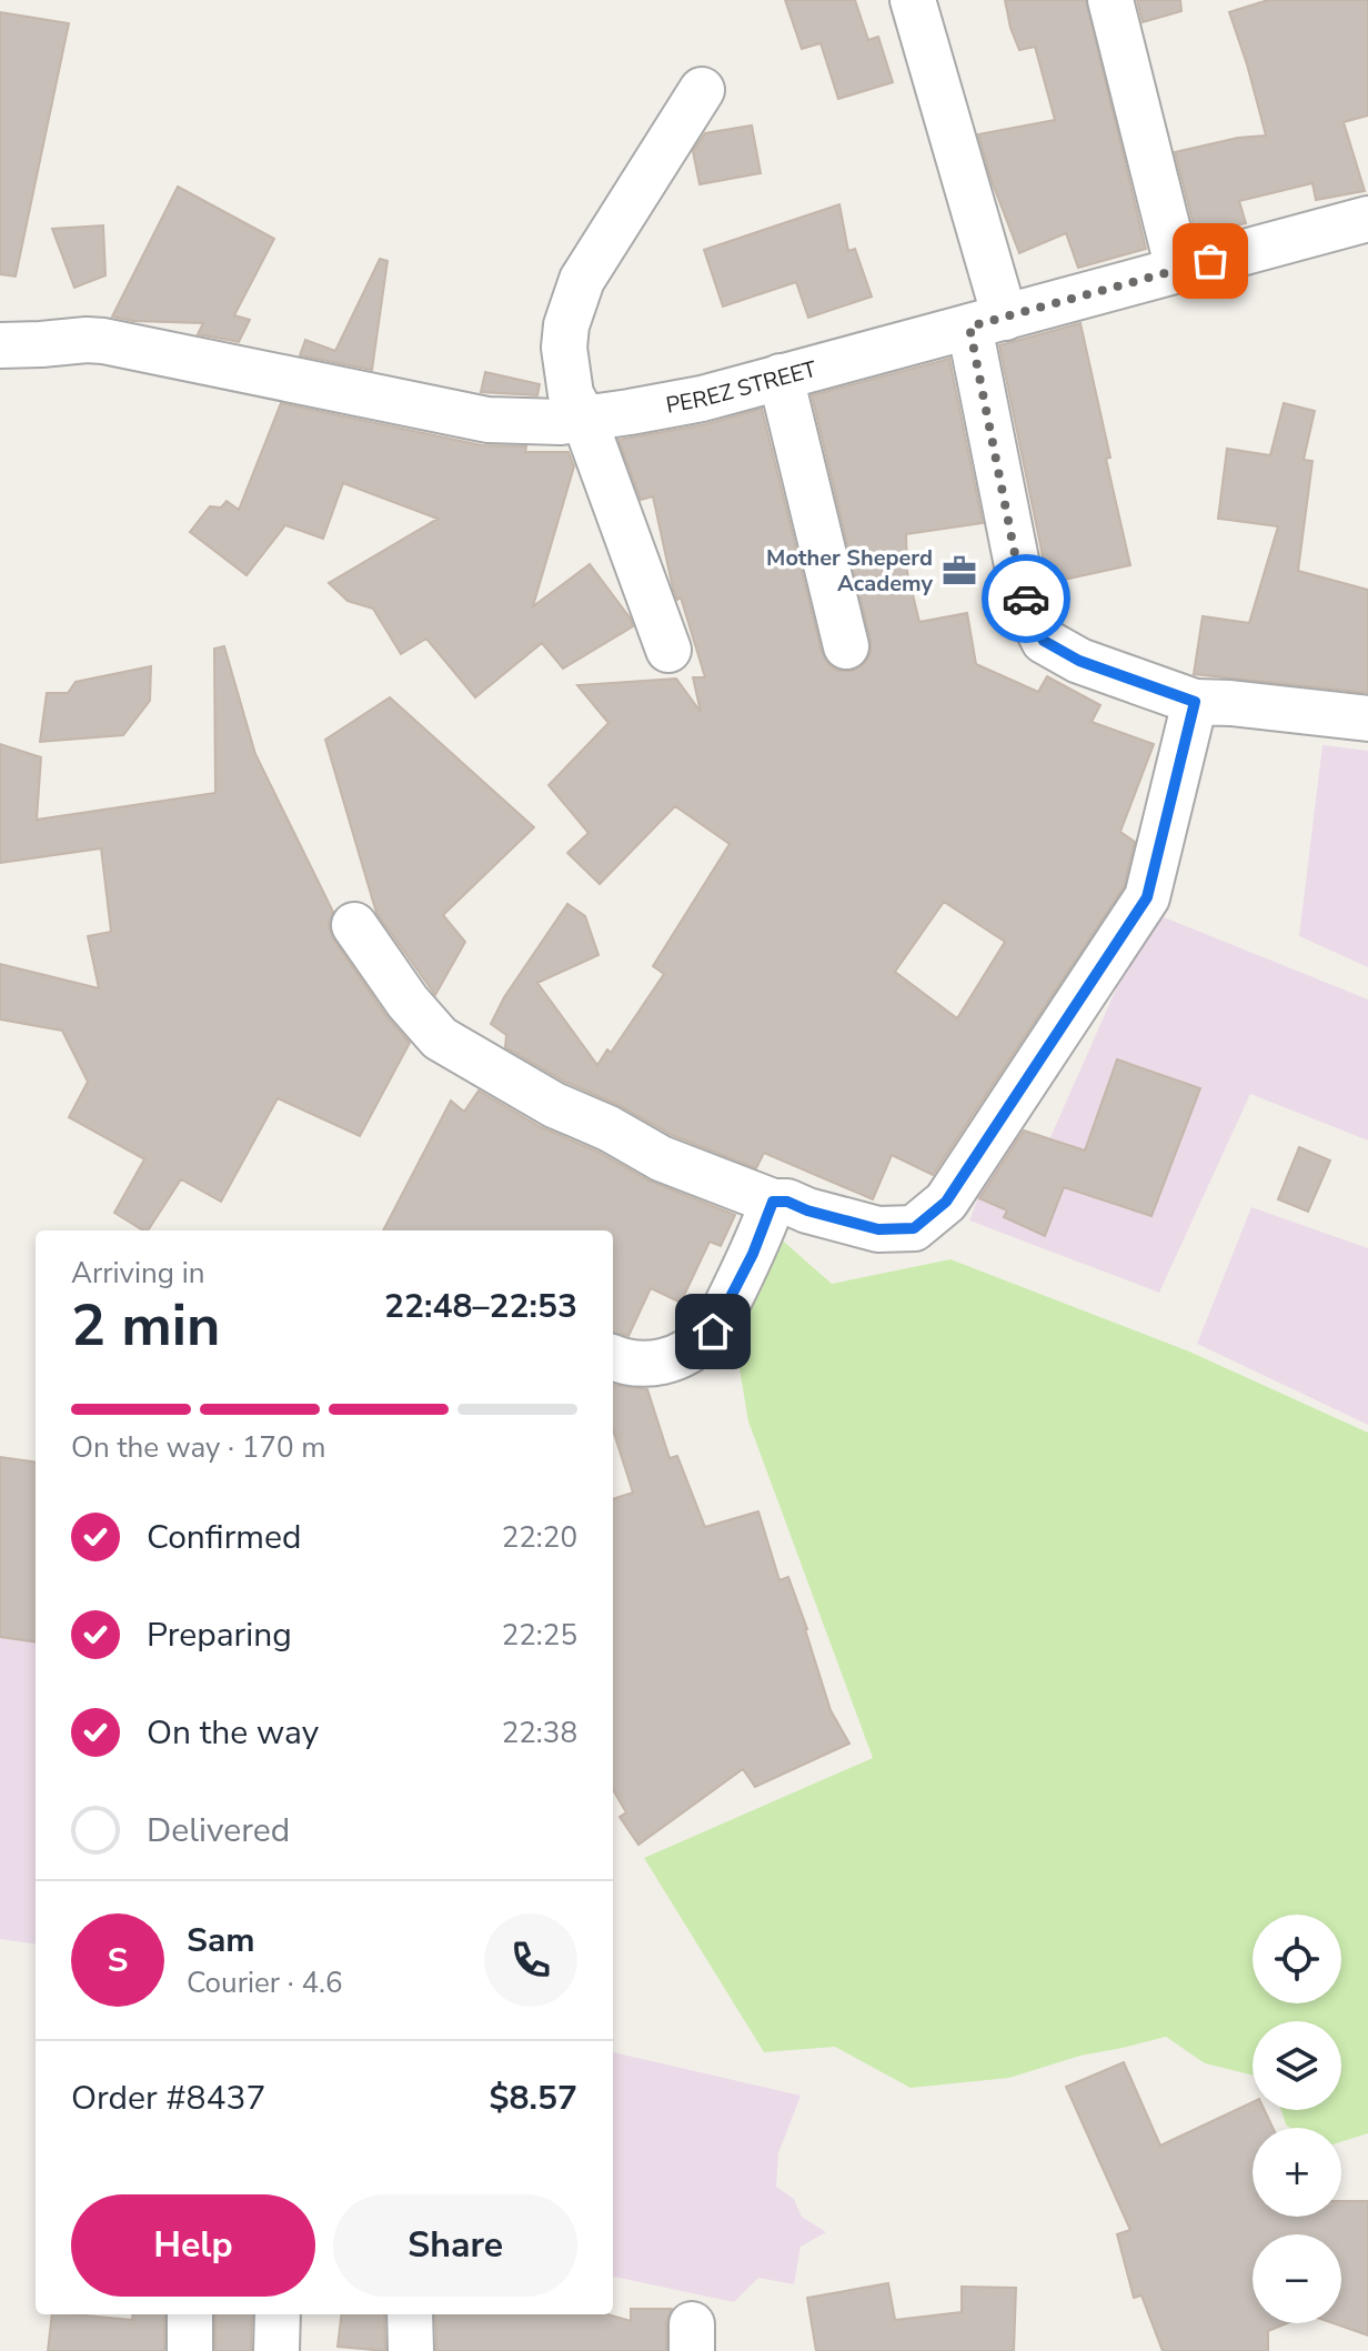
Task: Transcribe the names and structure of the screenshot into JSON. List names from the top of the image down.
{
  "streets": {
    "street": ["PEREZ STREET"]
  },
  "places": {
    "office": ["Mother Sheperd Academy"]
  },
  "page": {
    "heading": ["2 min", "Arriving in", "22:48–22:53"],
    "panel": [
      "Sam",
      "Courier · 4.6",
      "Order #8437",
      "$8.57"
    ],
    "bar": "On the way · 170 m",
    "list": [
      ["Confirmed", "22:20"],
      ["Preparing", "22:25"],
      ["On the way", "22:38"],
      "Delivered"
    ],
    "round": "S",
    "map_buttons": ["+", "−"],
    "buttons": ["Help", "Share"]
  }
}
